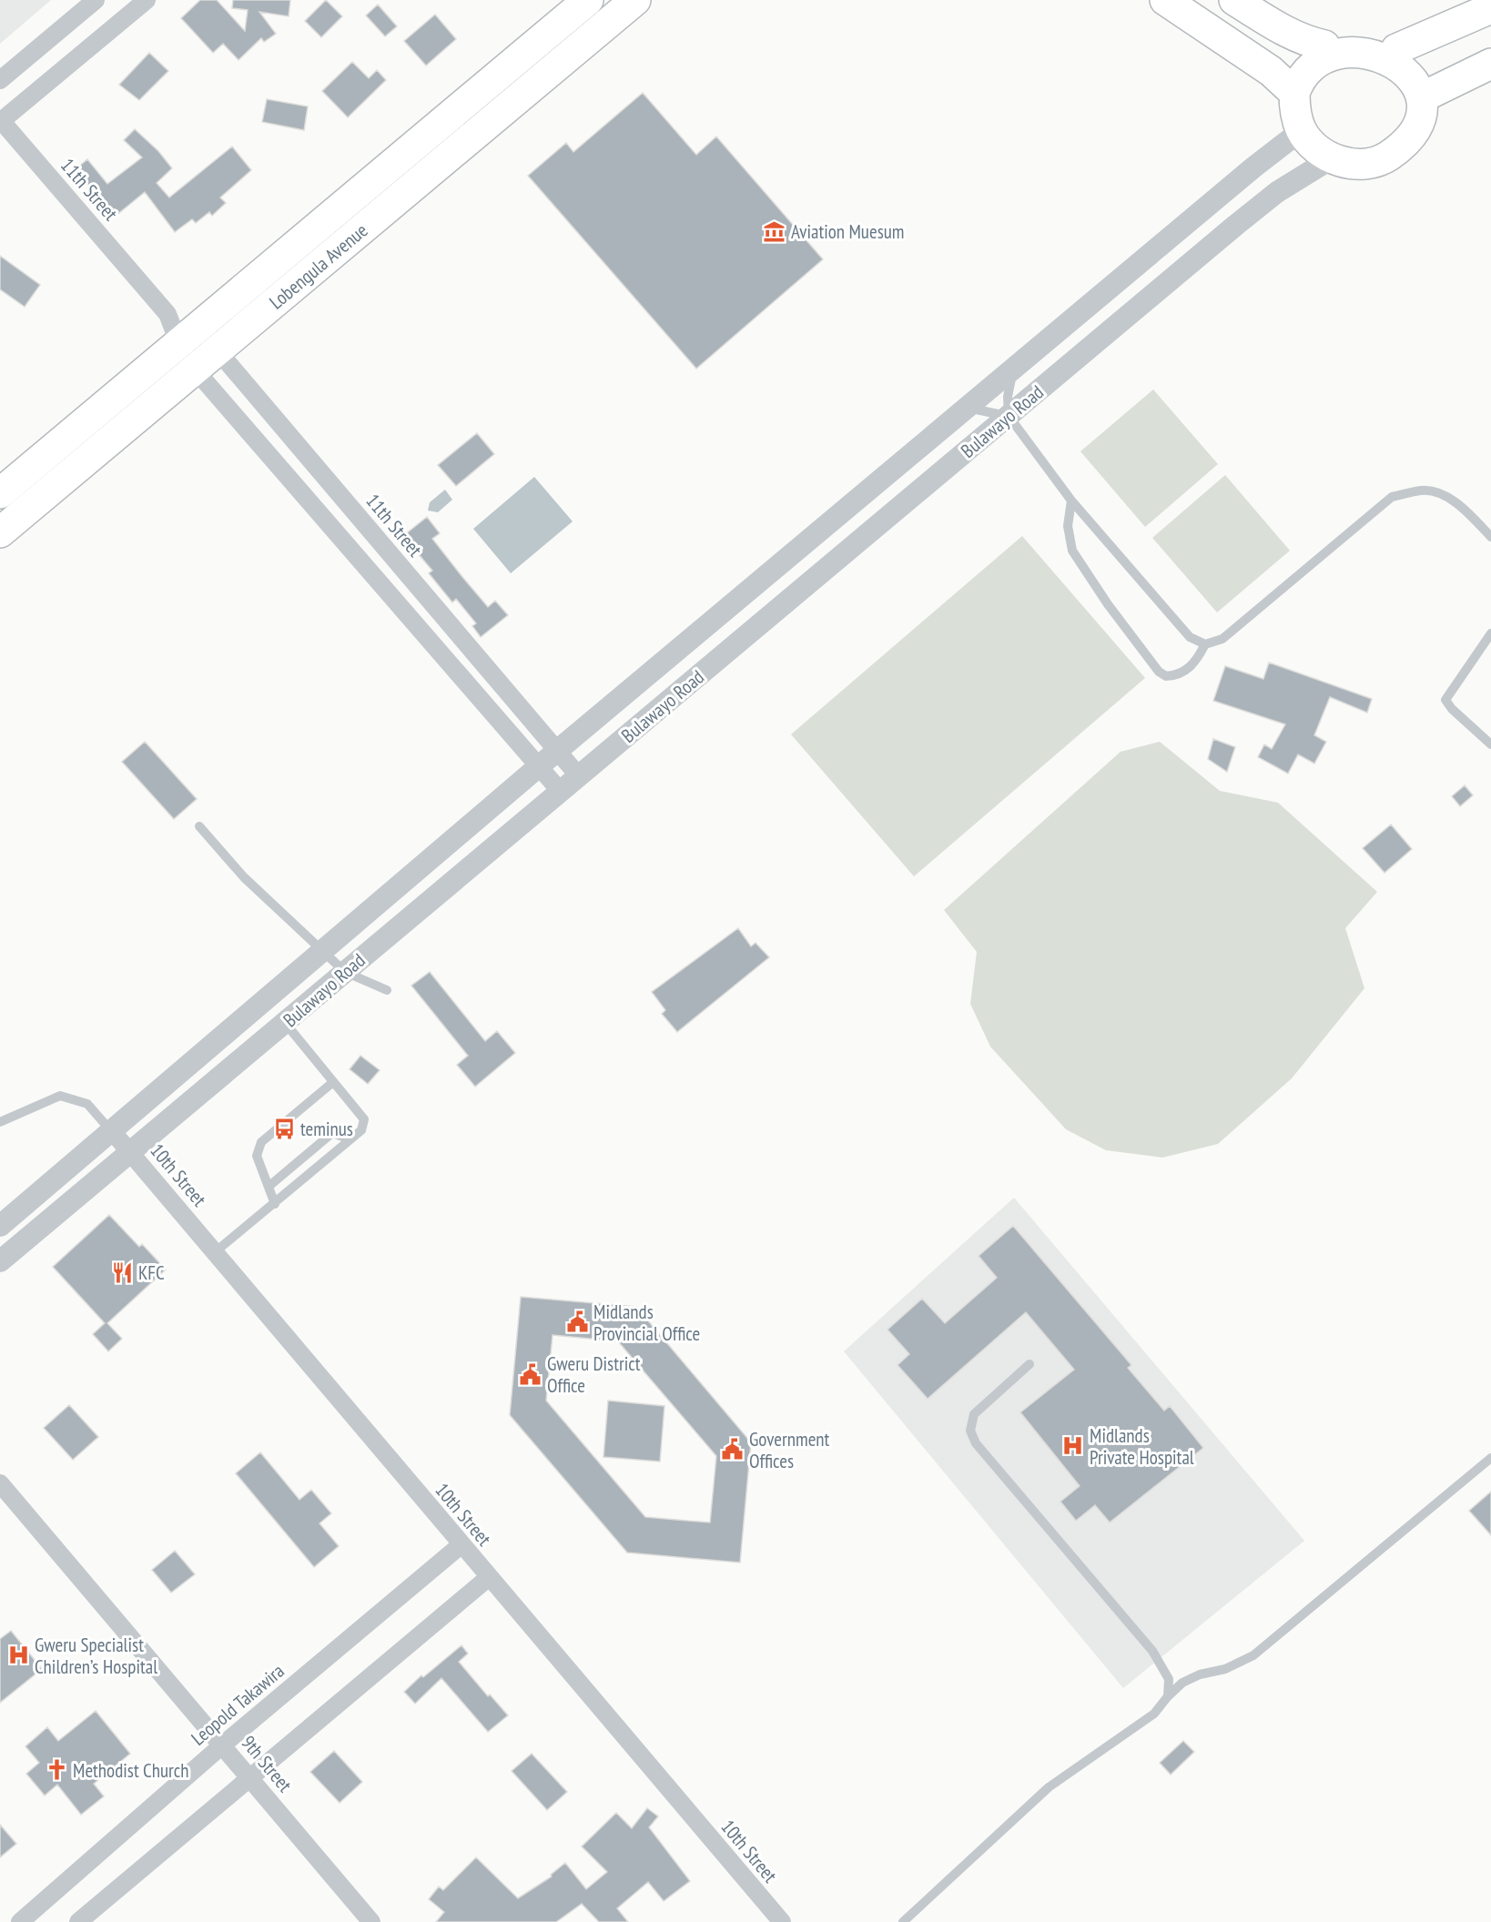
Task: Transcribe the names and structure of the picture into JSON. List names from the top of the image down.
{
  "streets": {
    "highway": ["Lobengula Avenue"],
    "street": [
      "11th Street",
      "Bulawayo Road",
      "10th Street",
      "Leopold Takawira",
      "9th Street"
    ]
  },
  "crossings": [
    ["11th Street", "Lobengula Avenue"],
    ["11th Street", "Bulawayo Road"],
    ["Bulawayo Road", "10th Street"],
    ["10th Street", "Leopold Takawira"],
    ["Leopold Takawira", "9th Street"]
  ],
  "places": {
    "museum": ["Aviation Muesum"],
    "bus stop": ["teminus"],
    "restaurant": ["KFC"],
    "public building": ["Midlands Provincial Office", "Gweru District Office", "Government Offices"],
    "hospital": ["Midlands Private Hospital", "Gweru Specialist Children’s Hospital"],
    "church": ["Methodist Church"]
  }
}
